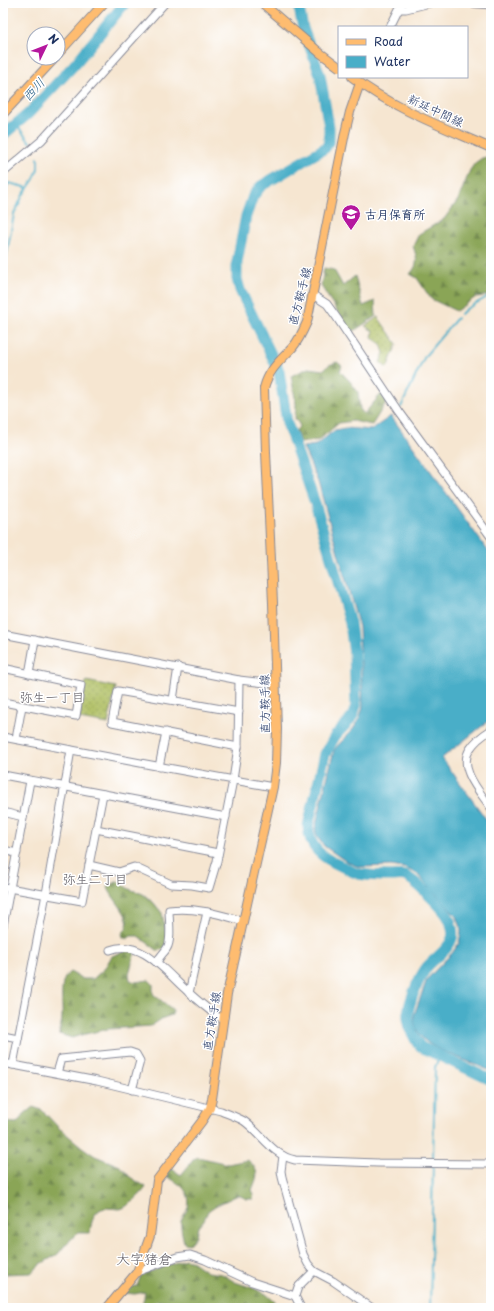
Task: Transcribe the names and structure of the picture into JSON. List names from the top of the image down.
{
  "streets": {
    "main road": ["新延中間線", "直方鞍手線"]
  },
  "crossings": [
    ["新延中間線", "直方鞍手線"]
  ],
  "districts": ["弥生一丁目", "弥生二丁目", "大字猪倉"],
  "water": ["西川"],
  "places": {
    "school or university": ["古月保育所"]
  },
  "legend": ["Road", "Water"],
  "north": "top right"
}
